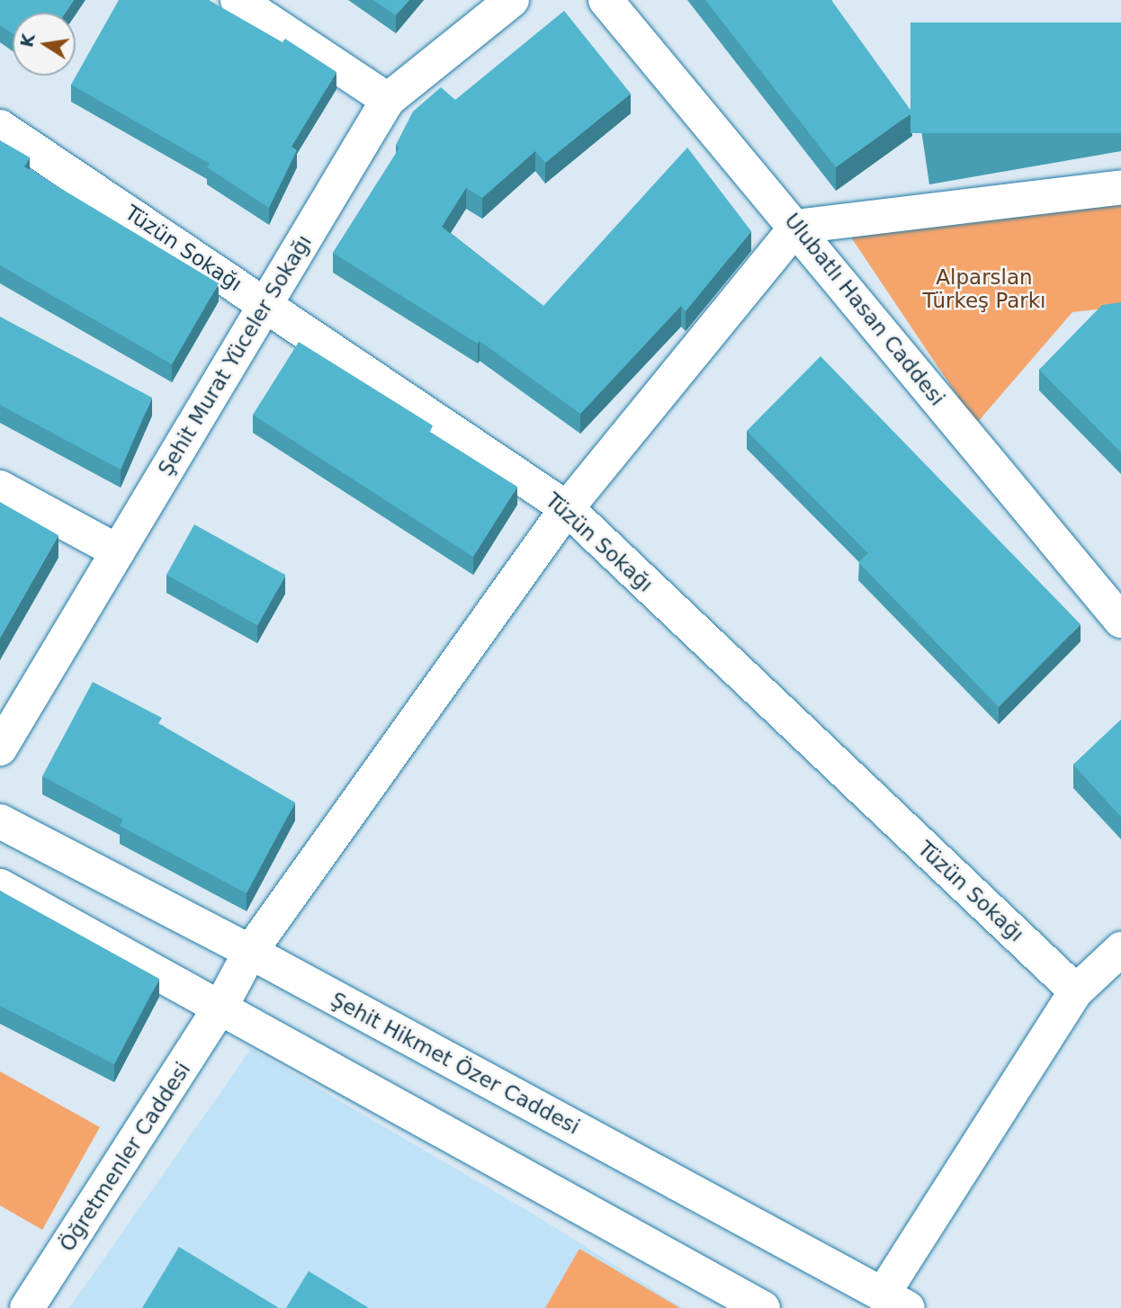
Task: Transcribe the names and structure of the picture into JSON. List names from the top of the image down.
{
  "streets": {
    "street": [
      "Tüzün Sokağı",
      "Ulubatlı Hasan Caddesi",
      "Şehit Murat Yüceler Sokağı",
      "Şehit Hikmet Özer Caddesi",
      "Öğretmenler Caddesi"
    ]
  },
  "crossings": [
    ["Tüzün Sokağı", "Şehit Murat Yüceler Sokağı"],
    ["Tüzün Sokağı", "Öğretmenler Caddesi"],
    ["Ulubatlı Hasan Caddesi", "Öğretmenler Caddesi"],
    ["Şehit Hikmet Özer Caddesi", "Öğretmenler Caddesi"]
  ],
  "parks": ["Alparslan Türkeş Parkı"],
  "north": "left"
}
